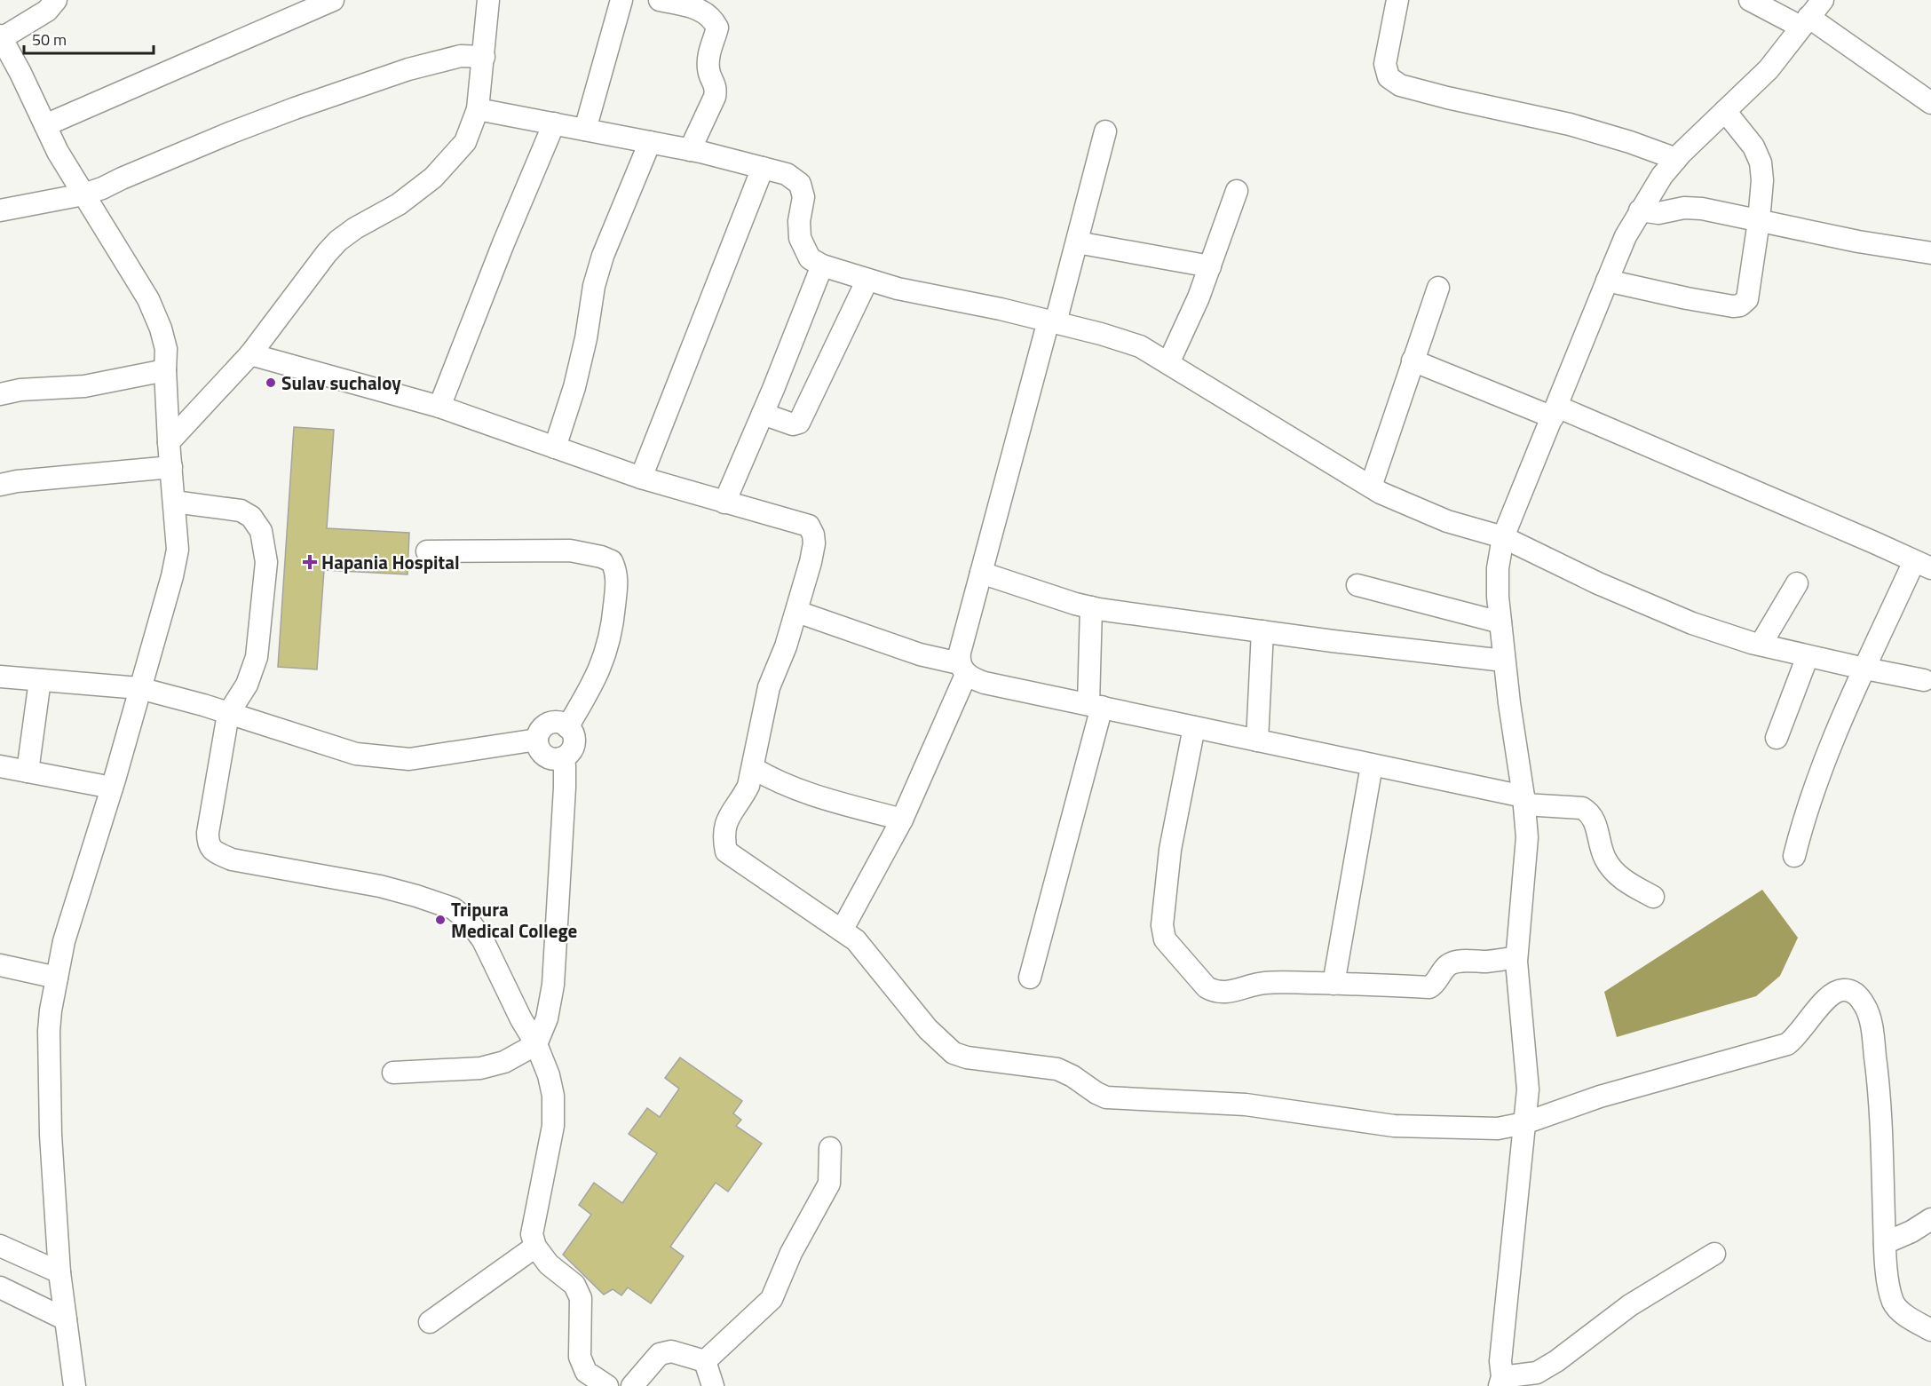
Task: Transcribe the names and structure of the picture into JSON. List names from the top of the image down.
{
  "places": {
    "other": ["Sulav suchaloy", "Tripura Medical College"],
    "health": ["Hapania Hospital"]
  },
  "scale_bar": "50 m"
}
